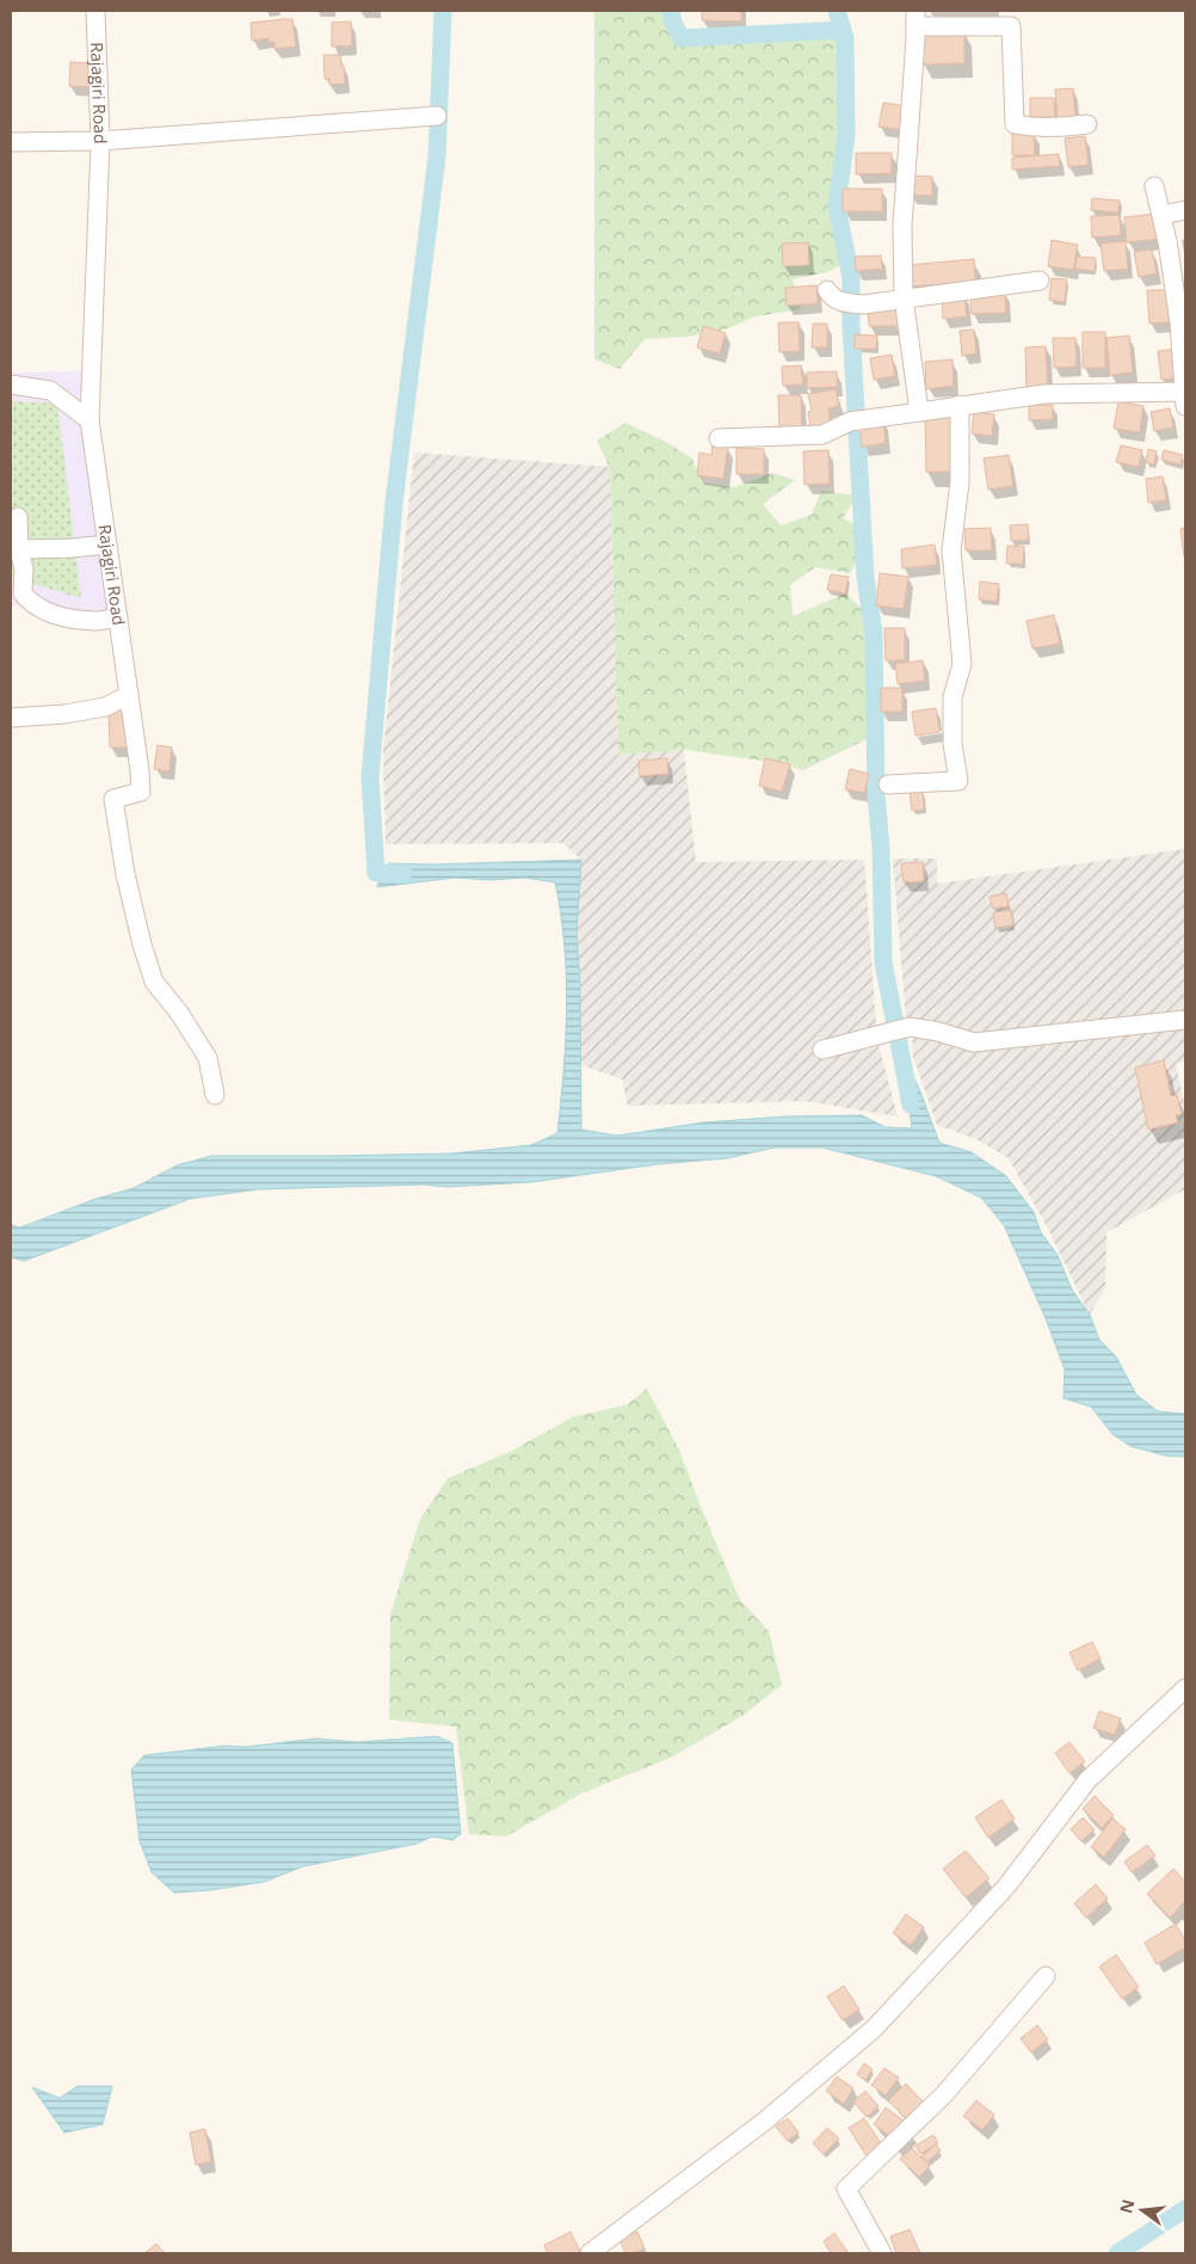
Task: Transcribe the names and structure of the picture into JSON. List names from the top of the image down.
{
  "streets": {
    "street": ["Rajagiri Road"]
  },
  "north": "left"
}
